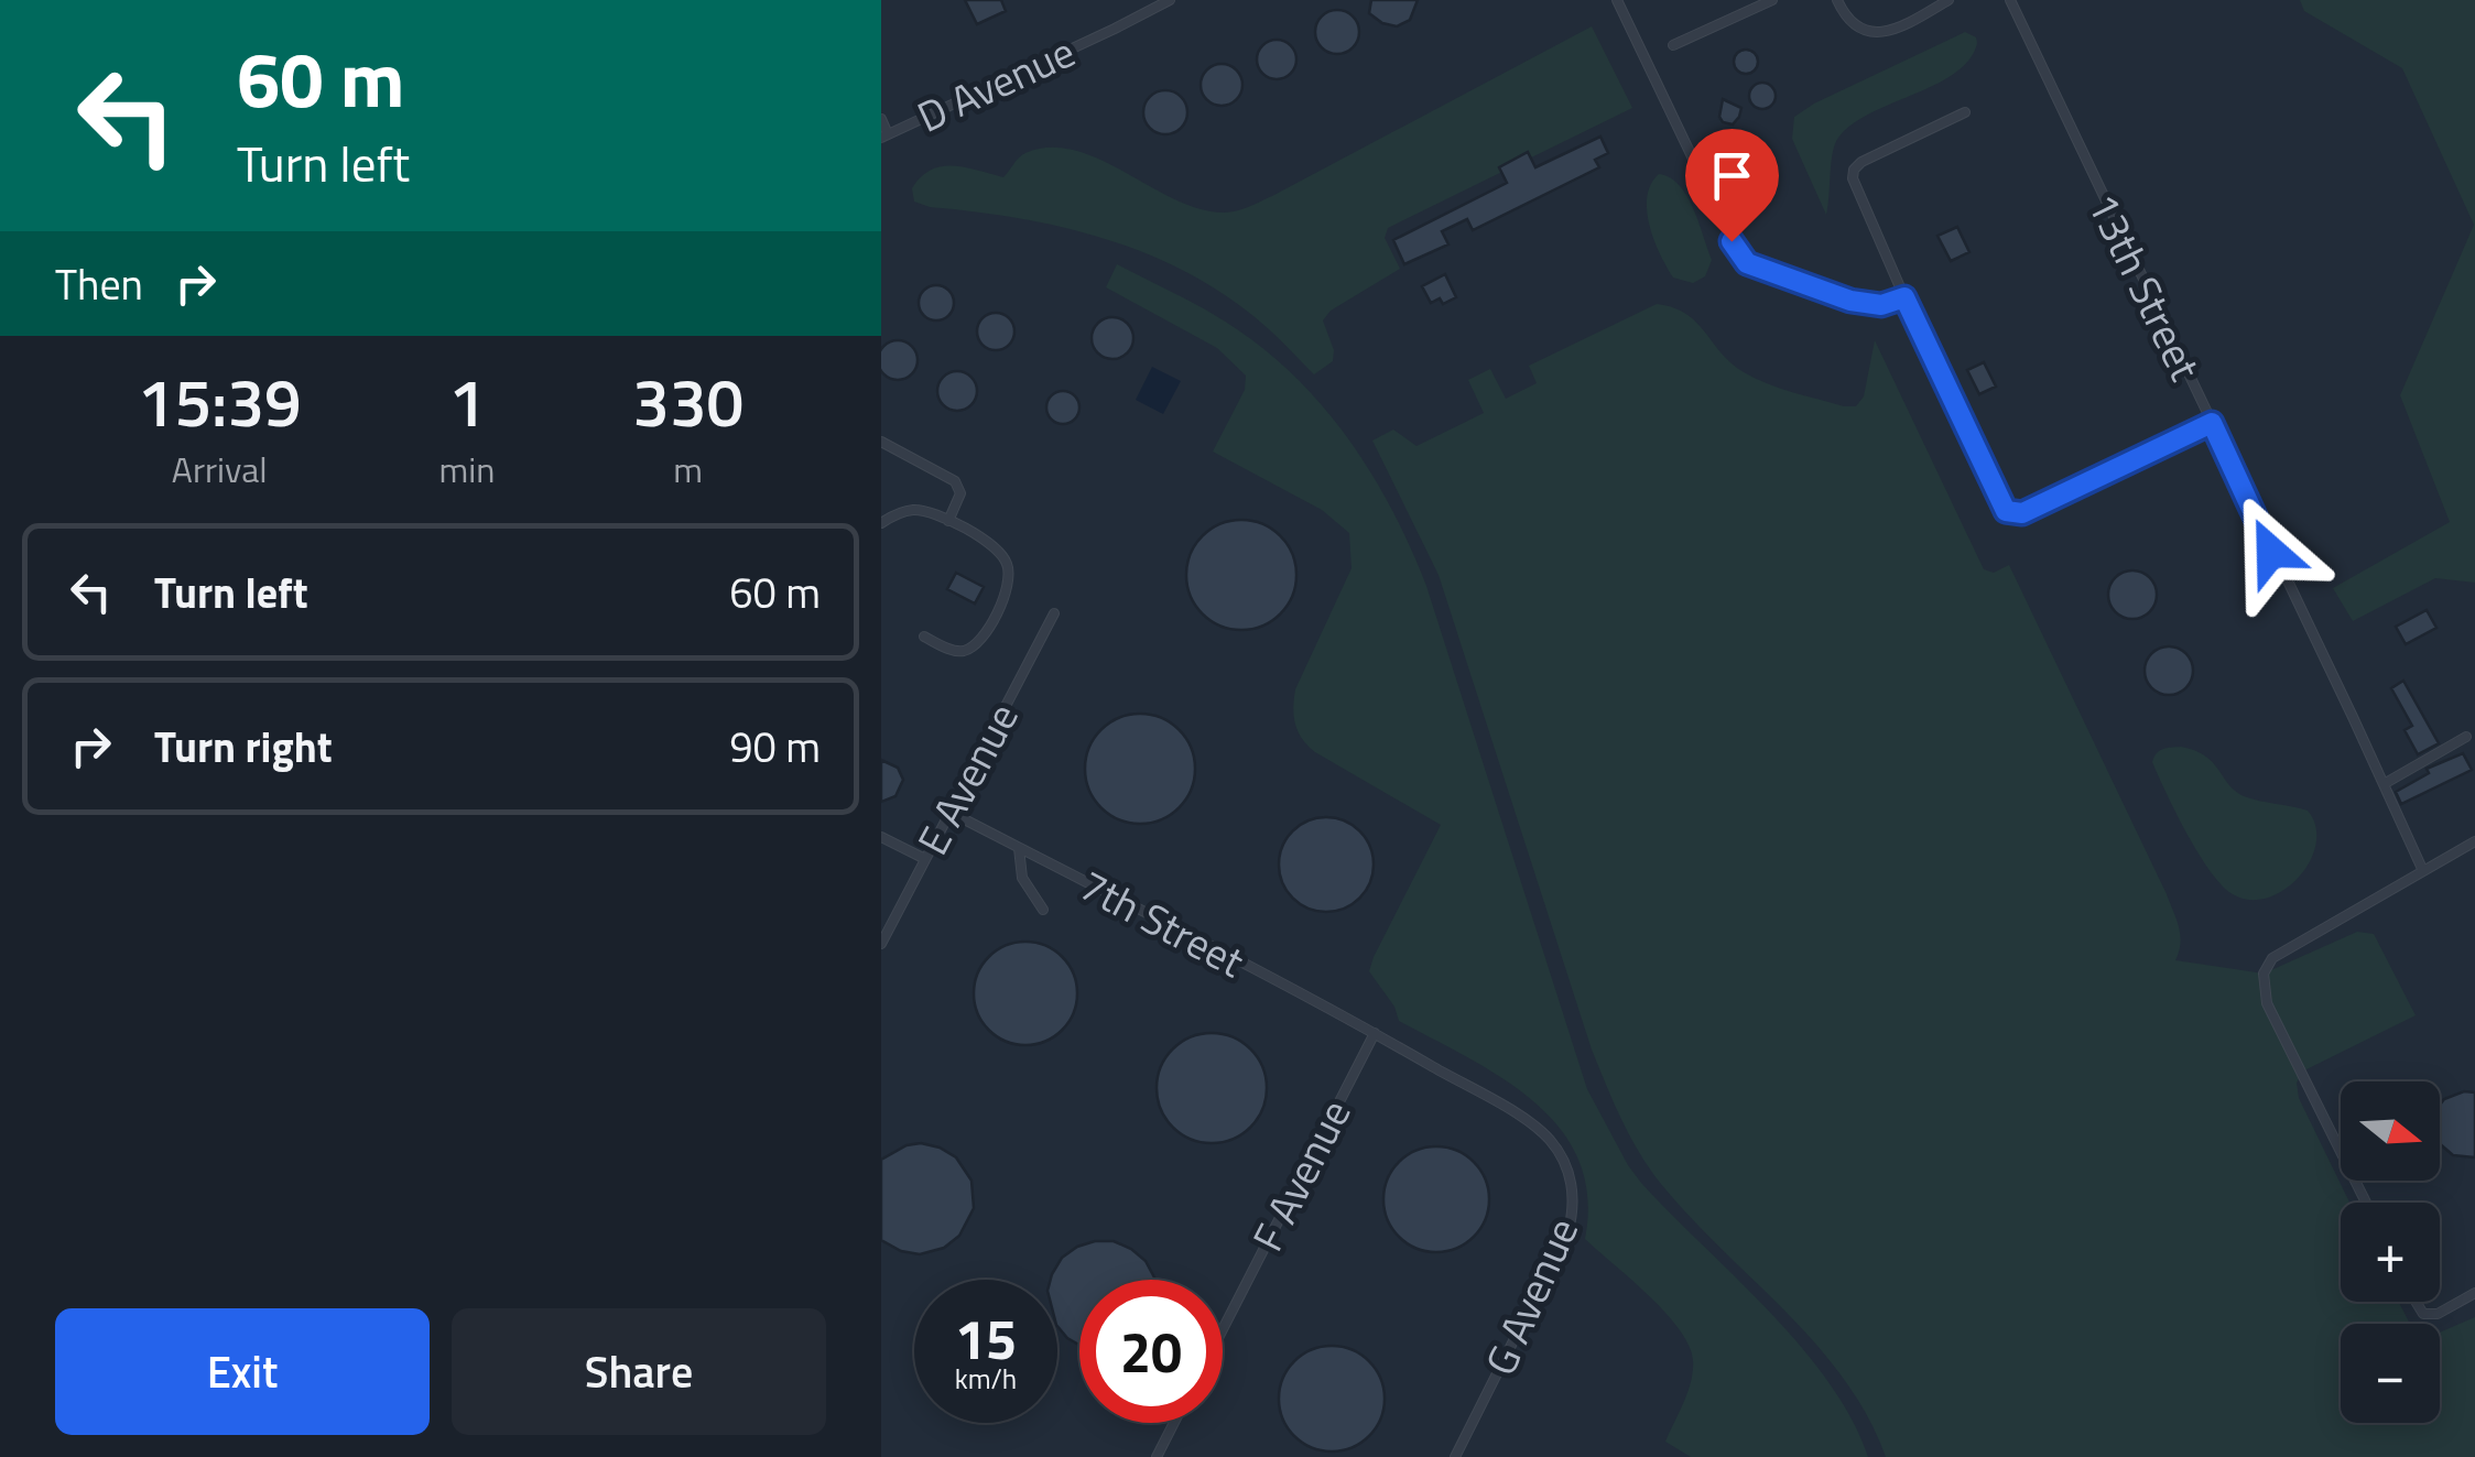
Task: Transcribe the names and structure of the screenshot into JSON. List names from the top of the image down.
{
  "streets": {
    "lane": [
      "D Avenue",
      "13th Street",
      "E Avenue",
      "7th Street",
      "F Avenue",
      "G Avenue"
    ]
  },
  "crossings": [
    ["E Avenue", "7th Street"],
    ["7th Street", "F Avenue"],
    ["7th Street", "G Avenue"],
    ["F Avenue", "G Avenue"]
  ],
  "north": "right",
  "page": {
    "turn": ["60 m", "Turn left"],
    "then": "Then",
    "eta": [
      "15:39",
      "Arrival",
      "1",
      "min",
      "330",
      "m"
    ],
    "list": [
      {
        "name": "Turn left",
        "value": "60 m"
      },
      {
        "name": "Turn right",
        "value": "90 m"
      }
    ],
    "map_buttons": ["+", "−"],
    "speed": "15 km/h",
    "limit": "20",
    "buttons": ["Exit", "Share"]
  }
}
